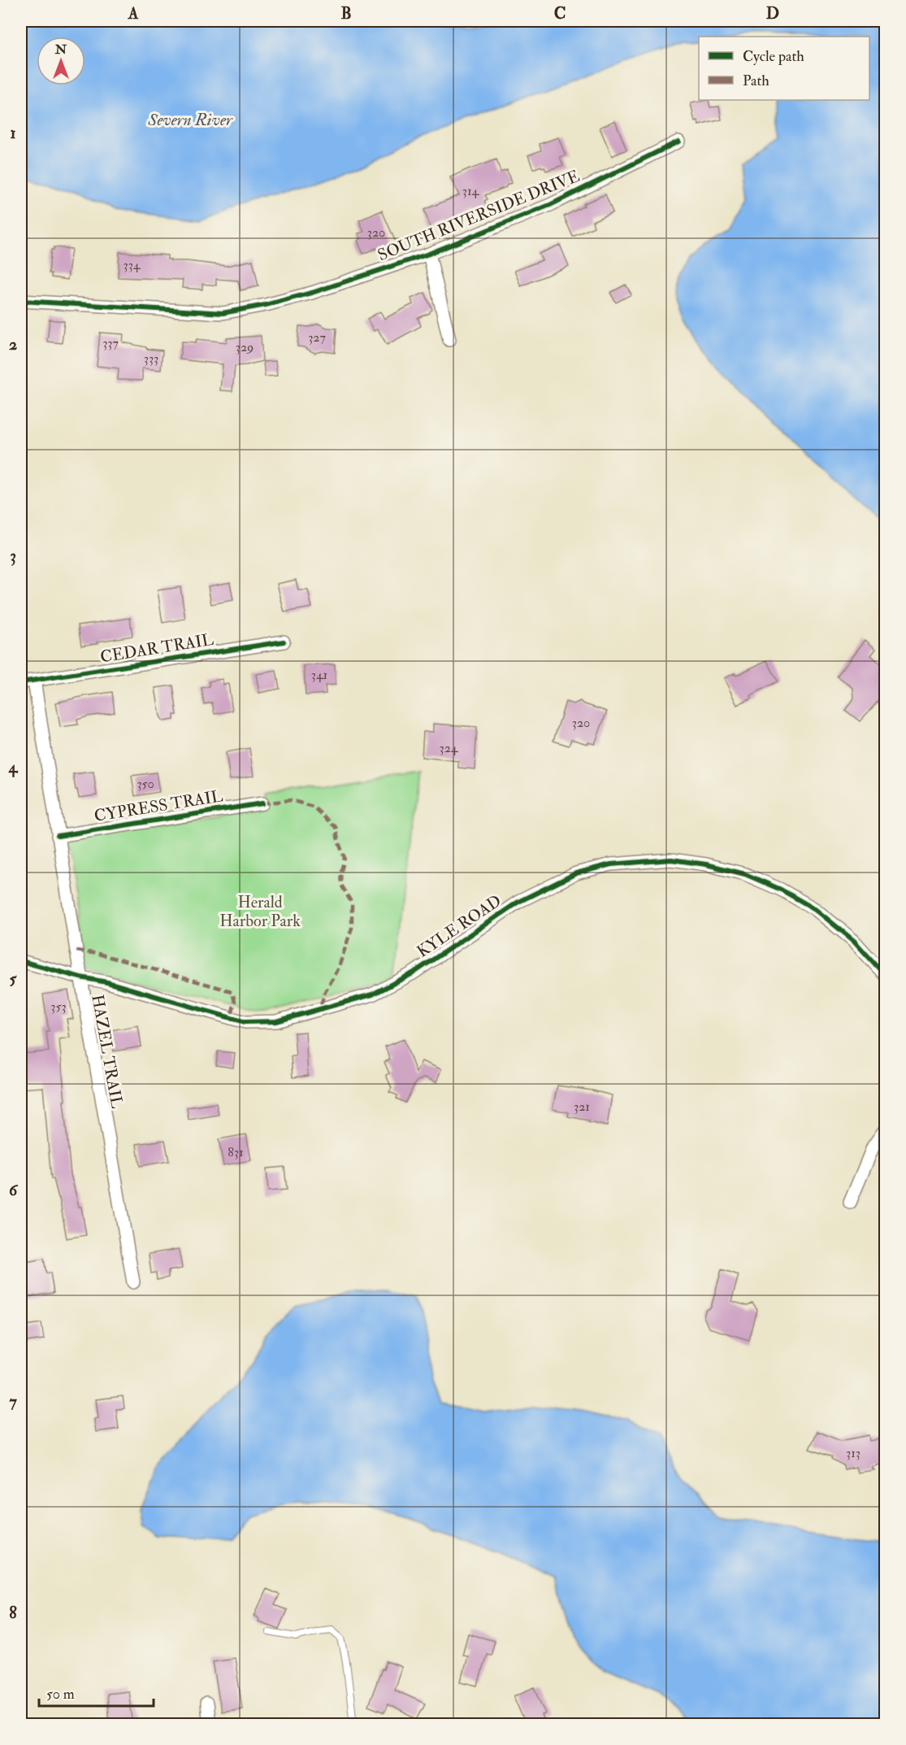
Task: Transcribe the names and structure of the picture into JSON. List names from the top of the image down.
{
  "streets": {
    "street": [
      "SOUTH RIVERSIDE DRIVE",
      "CEDAR TRAIL",
      "CYPRESS TRAIL",
      "KYLE ROAD",
      "HAZEL TRAIL"
    ]
  },
  "crossings": [
    ["CEDAR TRAIL", "HAZEL TRAIL"],
    ["CYPRESS TRAIL", "HAZEL TRAIL"],
    ["KYLE ROAD", "HAZEL TRAIL"]
  ],
  "water": ["Severn River"],
  "parks": ["Herald Harbor Park"],
  "house_numbers": [
    "314",
    "320",
    "334",
    "327",
    "337",
    "329",
    "333",
    "341",
    "320",
    "324",
    "350",
    "353",
    "321",
    "831",
    "313"
  ],
  "legend": ["Cycle path", "Path"],
  "scale_bar": "50 m",
  "north": "top",
  "grid": {
    "columns": [
      "A",
      "B",
      "C",
      "D"
    ],
    "rows": [
      "1",
      "2",
      "3",
      "4",
      "5",
      "6",
      "7",
      "8"
    ]
  }
}
